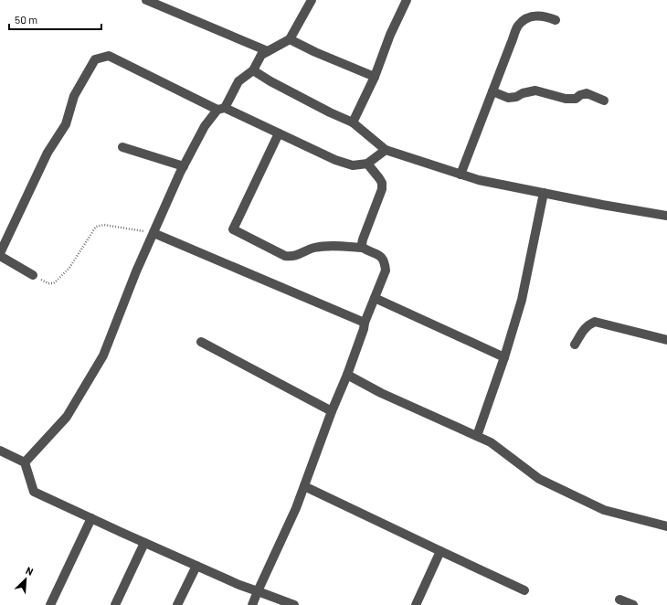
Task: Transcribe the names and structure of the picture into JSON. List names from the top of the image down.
{
  "scale_bar": "50 m",
  "north": "top right"
}
